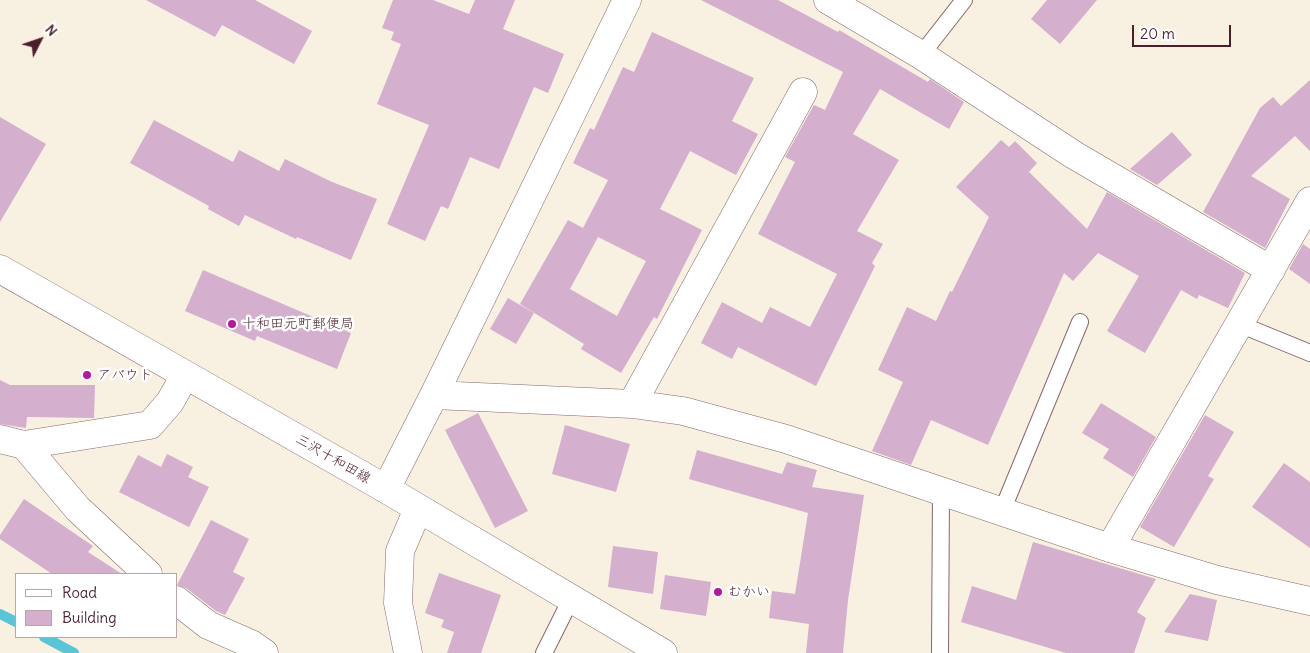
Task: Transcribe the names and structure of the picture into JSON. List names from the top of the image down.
{
  "streets": {
    "street": ["三沢十和田線"]
  },
  "places": ["十和田元町郵便局", "アバウト", "むかい"],
  "legend": ["Road", "Building"],
  "scale_bar": "20 m",
  "north": "top right"
}
